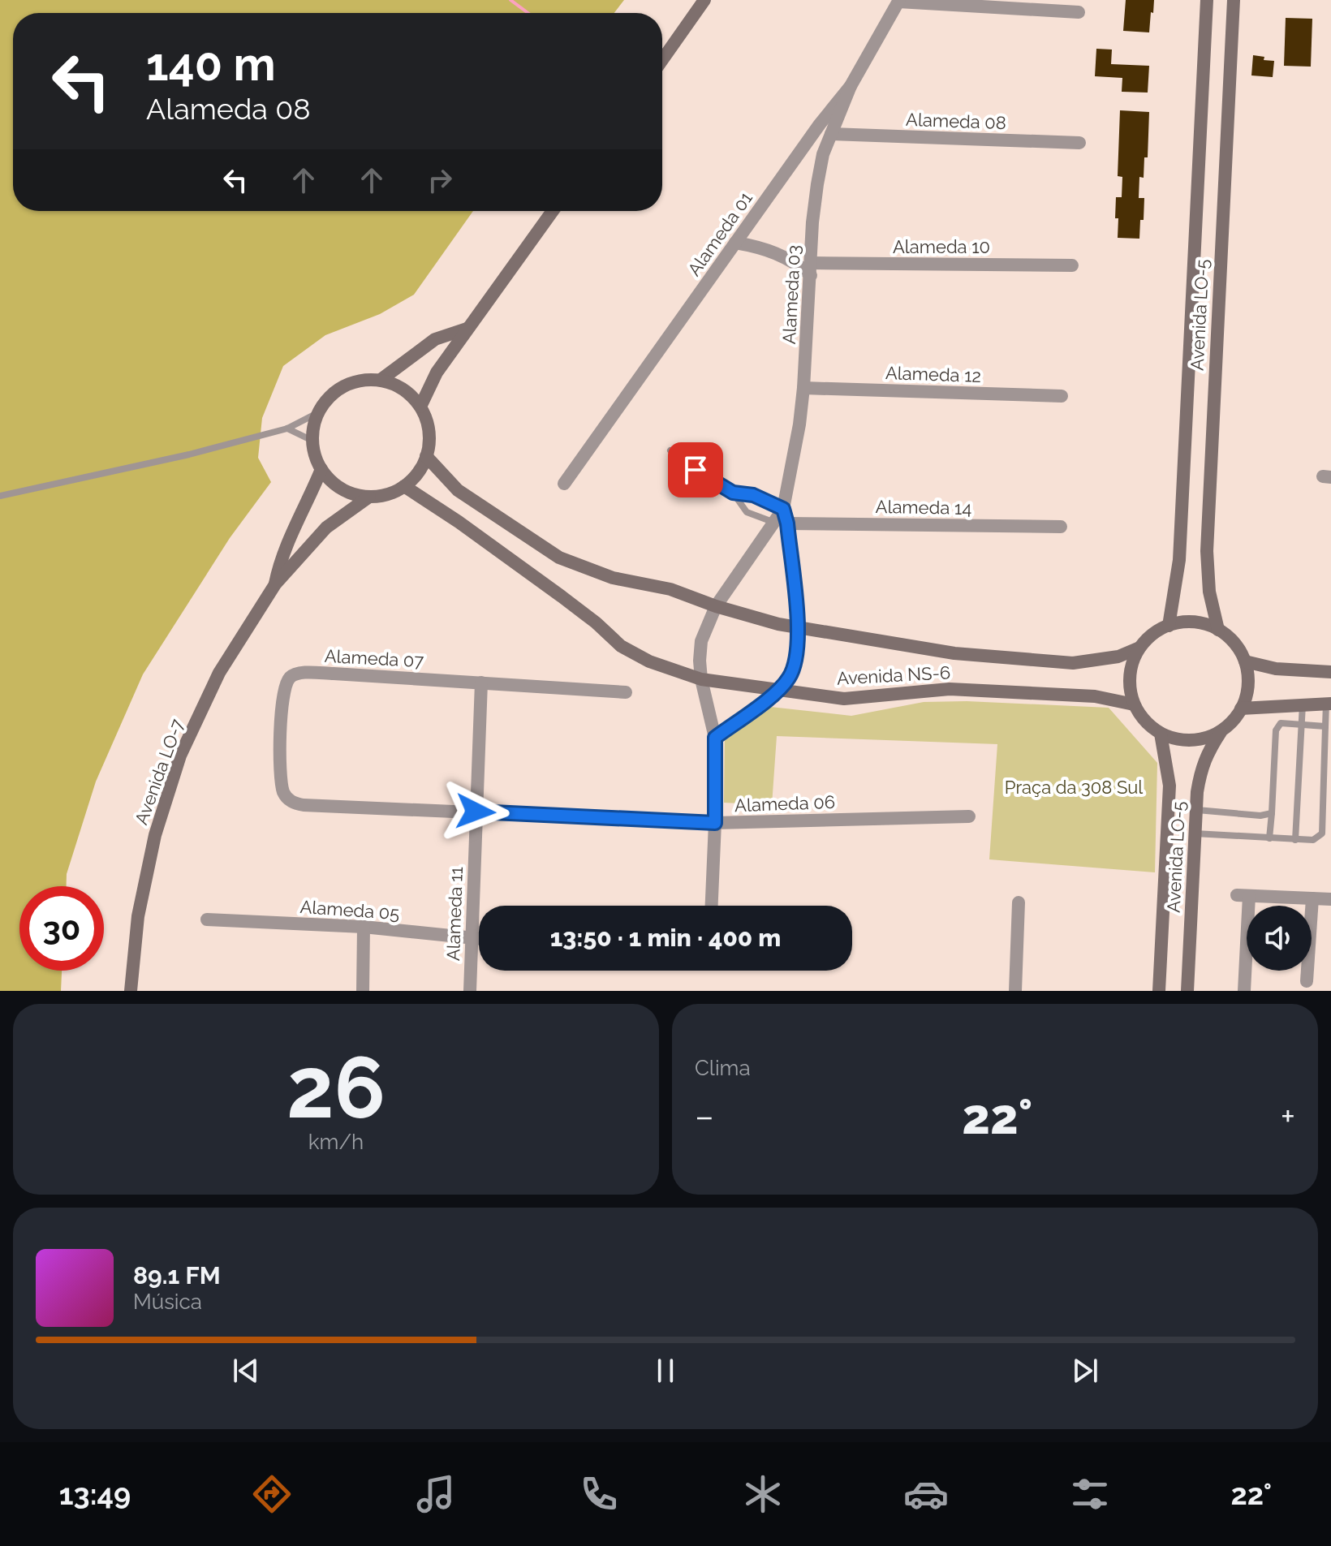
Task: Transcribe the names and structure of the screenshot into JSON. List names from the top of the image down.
{
  "streets": {
    "street": [
      "Alameda 08",
      "Alameda 01",
      "Alameda 10",
      "Alameda 03",
      "Avenida LO-5",
      "Alameda 12",
      "Alameda 14",
      "Alameda 07",
      "Avenida NS-6",
      "Avenida LO-7",
      "Alameda 06",
      "Alameda 05",
      "Alameda 11"
    ]
  },
  "crossings": [
    ["Alameda 08", "Alameda 03"],
    ["Alameda 01", "Alameda 03"],
    ["Alameda 10", "Alameda 03"],
    ["Alameda 03", "Alameda 12"],
    ["Avenida LO-5", "Avenida NS-6"],
    ["Alameda 07", "Alameda 06"],
    ["Alameda 07", "Alameda 11"],
    ["Avenida NS-6", "Avenida LO-7"],
    ["Alameda 06", "Alameda 11"],
    ["Alameda 05", "Alameda 11"]
  ],
  "parks": ["Praça da 308 Sul"],
  "page": {
    "turn": ["140 m", "Alameda 08"],
    "limit": "30",
    "trip": "13:50 · 1 min · 400 m",
    "tile": [
      ["26", "km/h"],
      "Clima"
    ],
    "heat": ["−", "22°", "+"],
    "song": ["89.1 FM", "Música"],
    "tabs": ["13:49", "22°"]
  }
}
